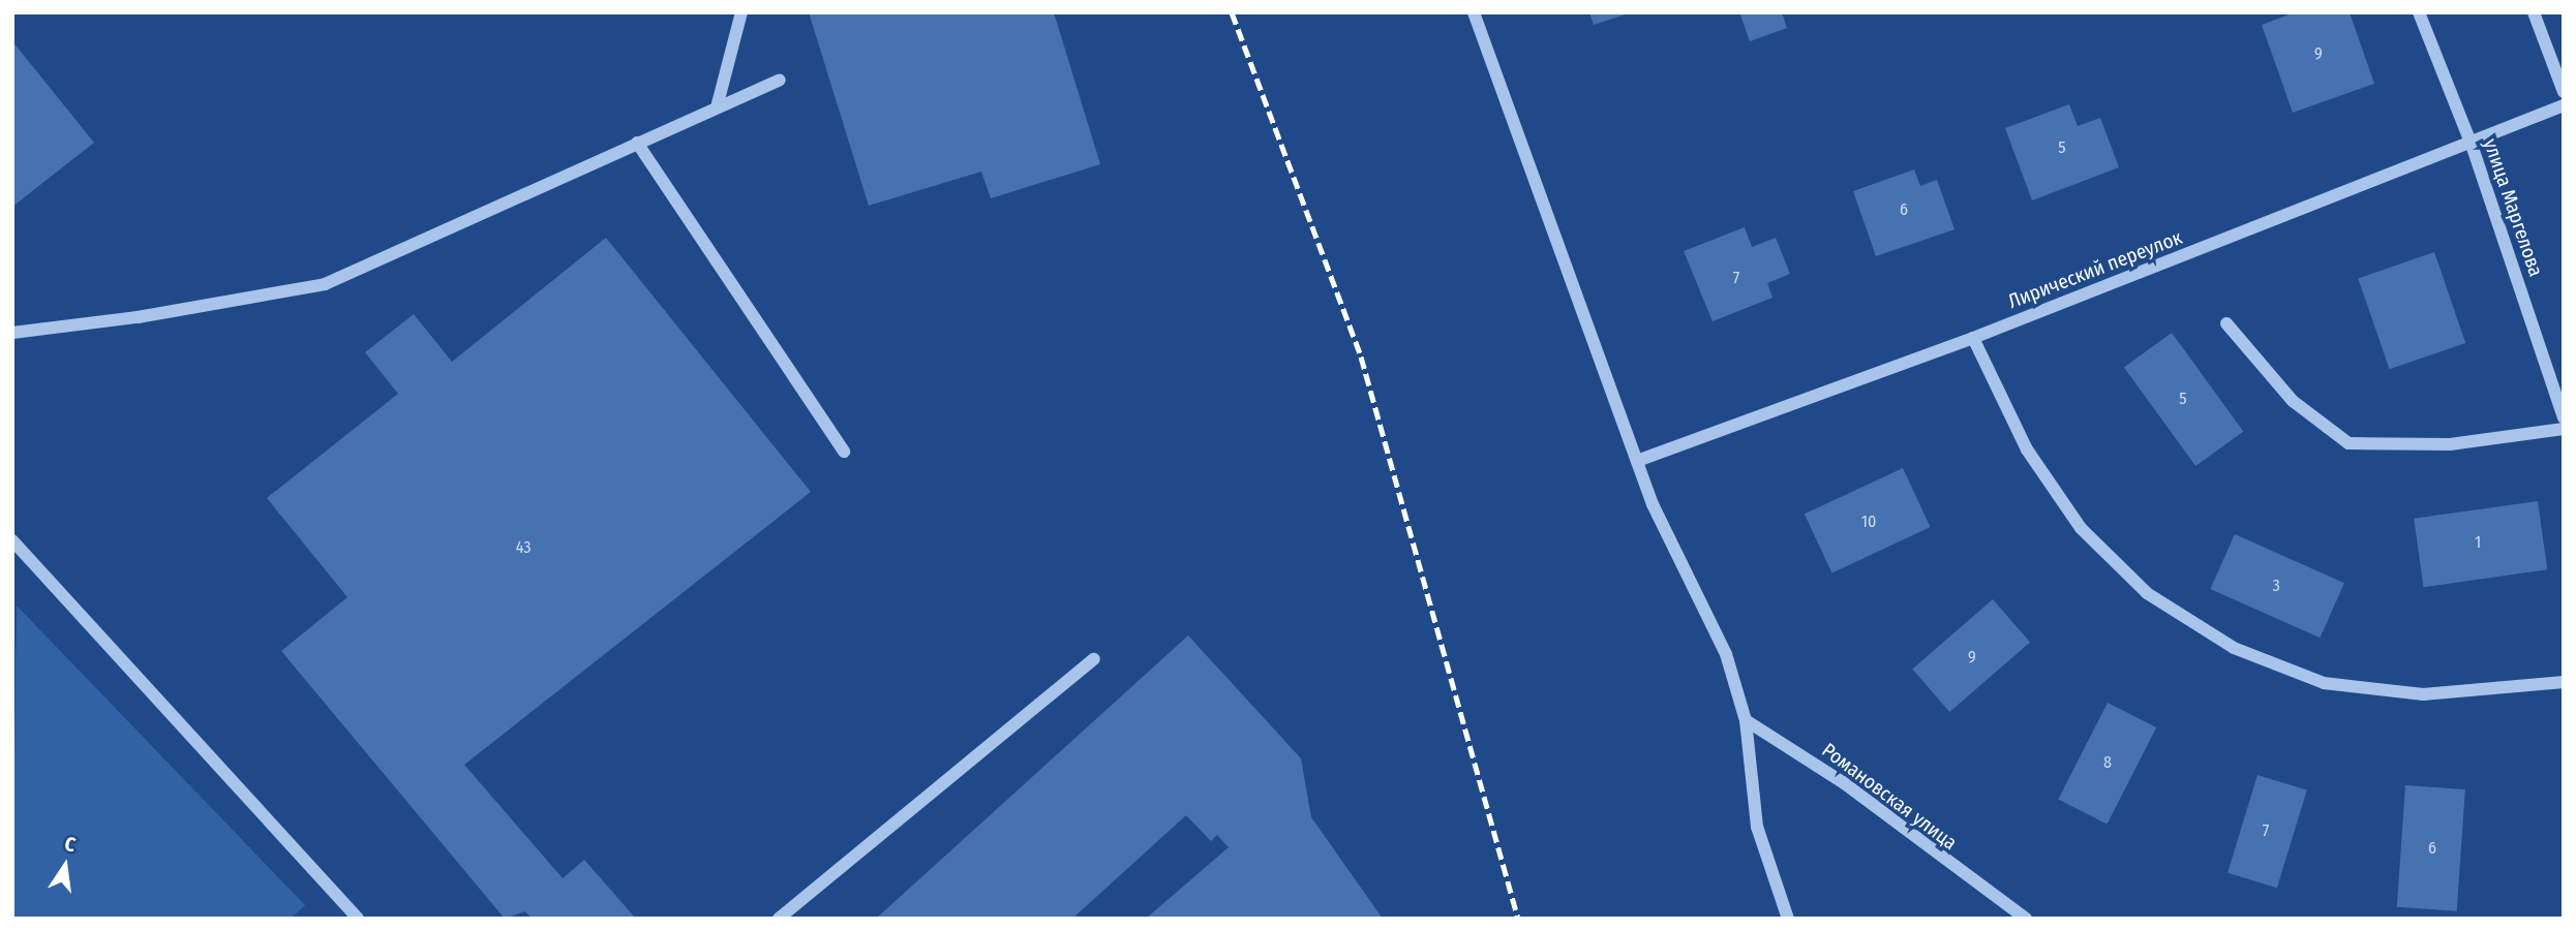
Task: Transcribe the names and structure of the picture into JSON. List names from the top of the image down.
{
  "streets": {
    "street": ["улица Маргелова", "Лирический переулок", "Романовская улица"]
  },
  "crossings": [
    ["улица Маргелова", "Лирический переулок"]
  ],
  "house_numbers": [
    "9",
    "5",
    "6",
    "7",
    "5",
    "10",
    "1",
    "43",
    "3",
    "9",
    "8",
    "7",
    "6"
  ],
  "north": "top"
}
